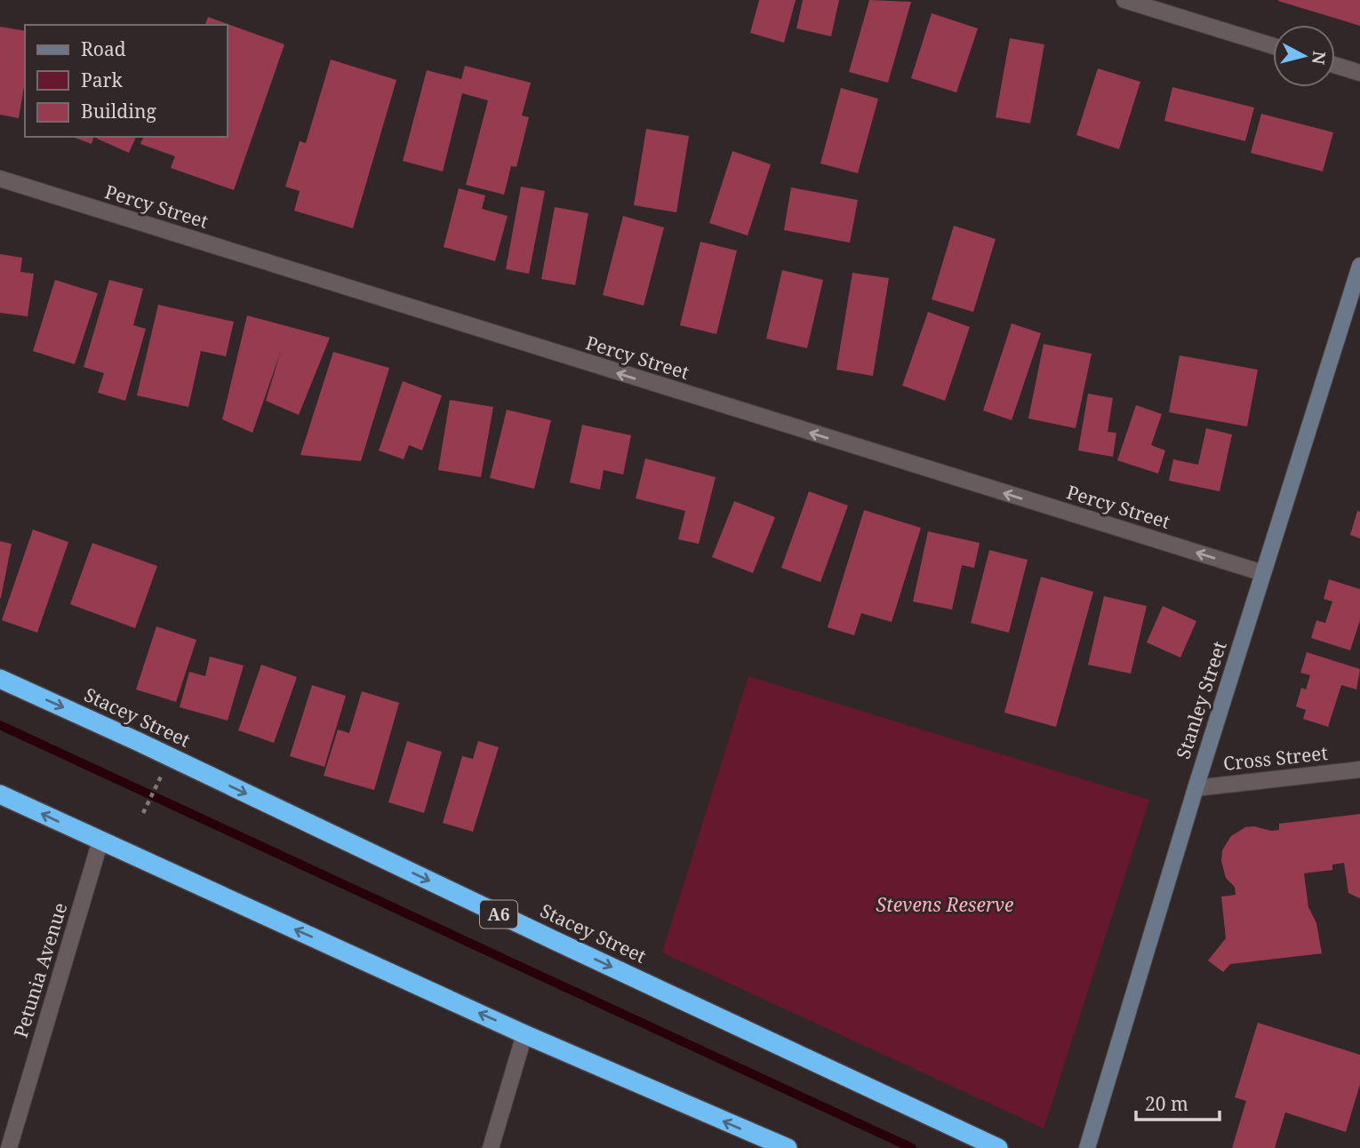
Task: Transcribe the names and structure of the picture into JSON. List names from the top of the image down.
{
  "streets": {
    "highway": ["Stacey Street", "A6"],
    "street": [
      "Percy Street",
      "Stanley Street",
      "Cross Street",
      "Petunia Avenue"
    ]
  },
  "crossings": [
    ["Percy Street", "Stanley Street"],
    ["Stanley Street", "Cross Street"]
  ],
  "one_way": ["Percy Street"],
  "parks": ["Stevens Reserve"],
  "legend": ["Road", "Park", "Building"],
  "scale_bar": "20 m",
  "north": "right"
}
